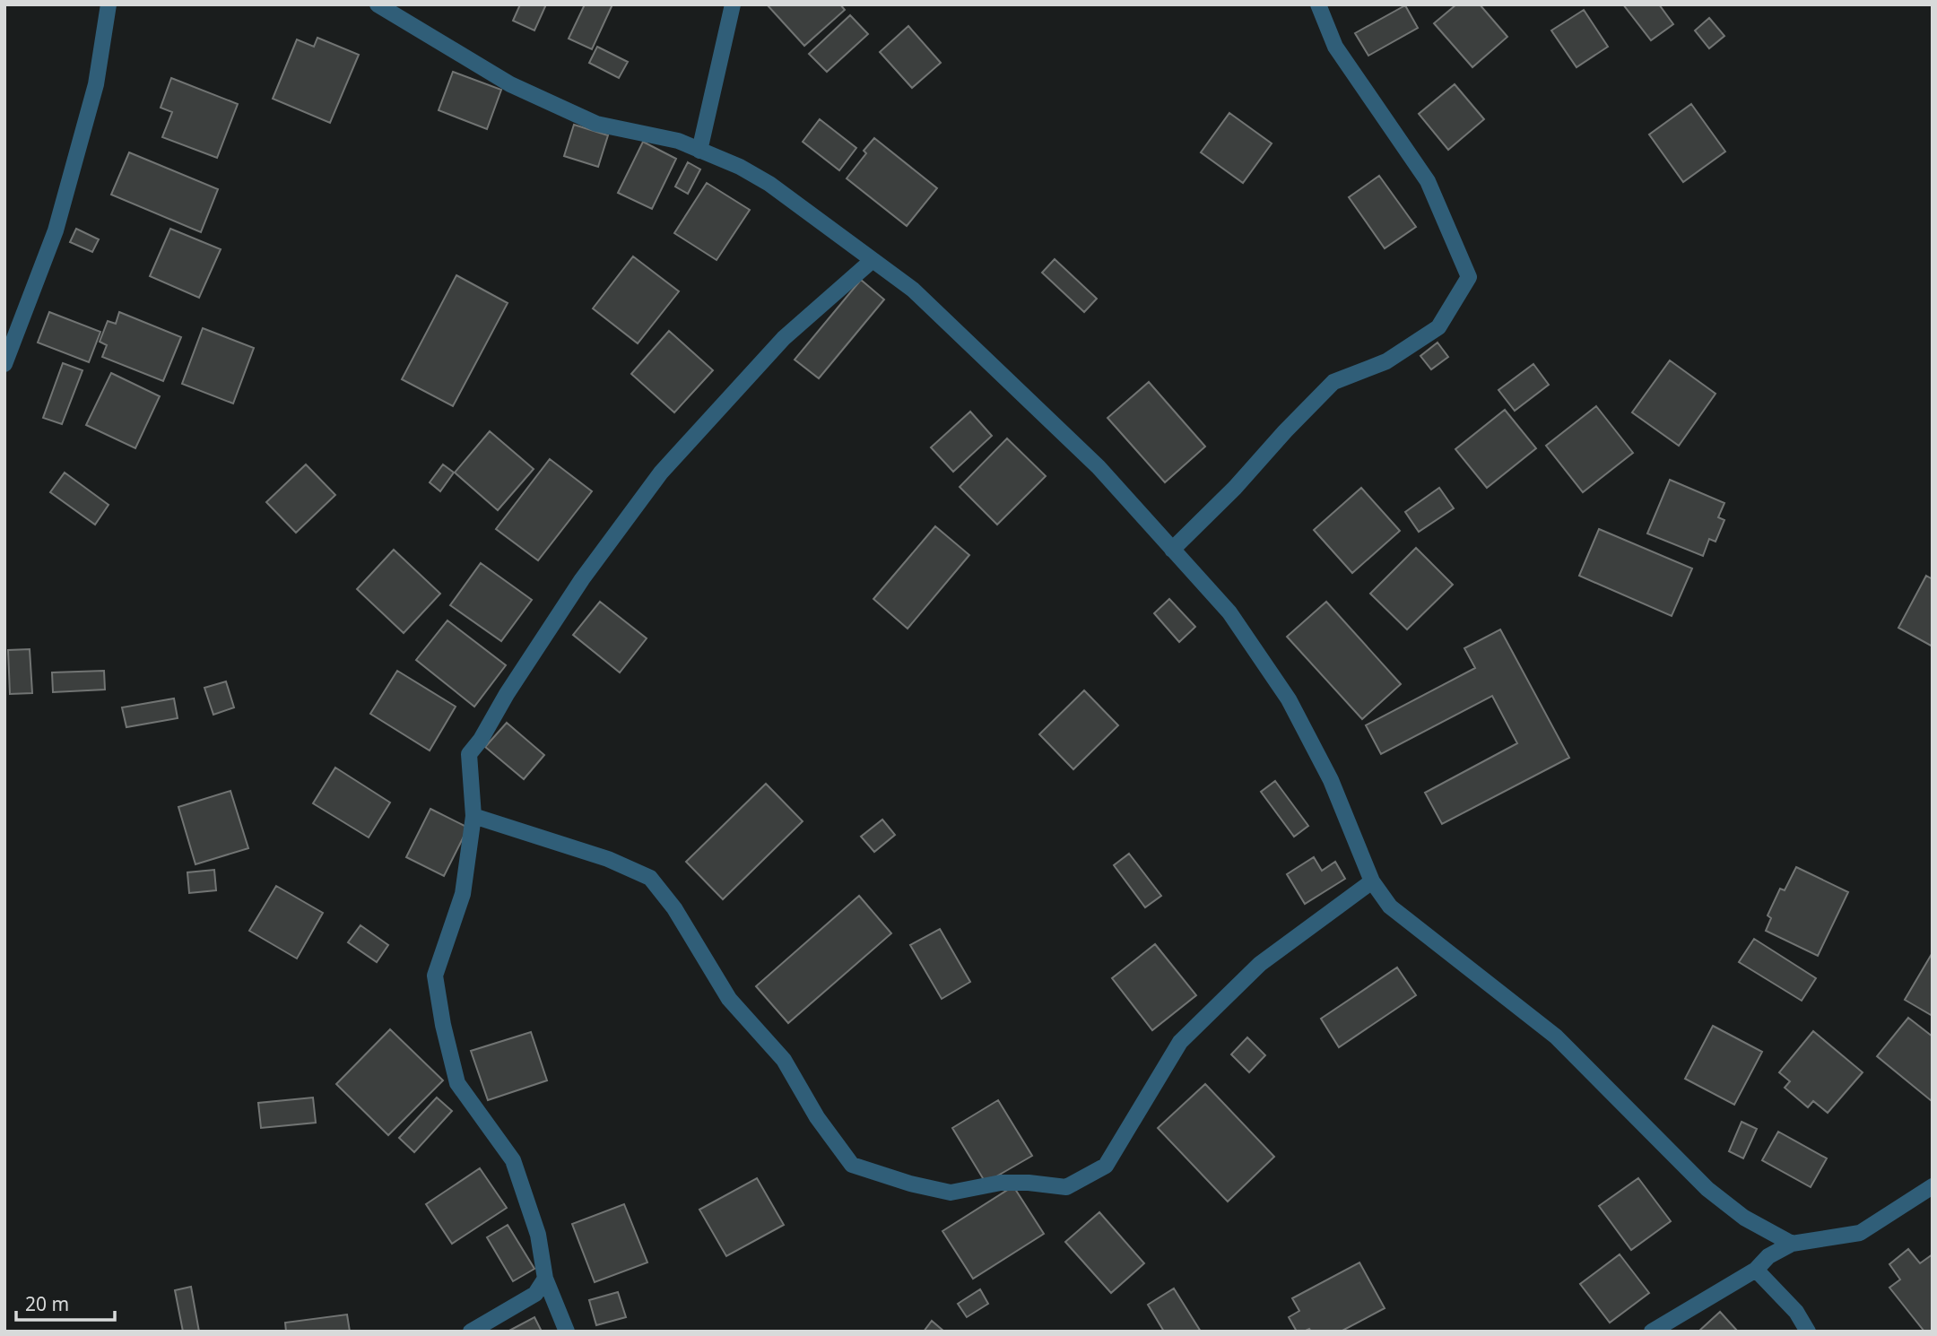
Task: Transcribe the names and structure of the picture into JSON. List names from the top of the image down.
{
  "scale_bar": "20 m"
}
